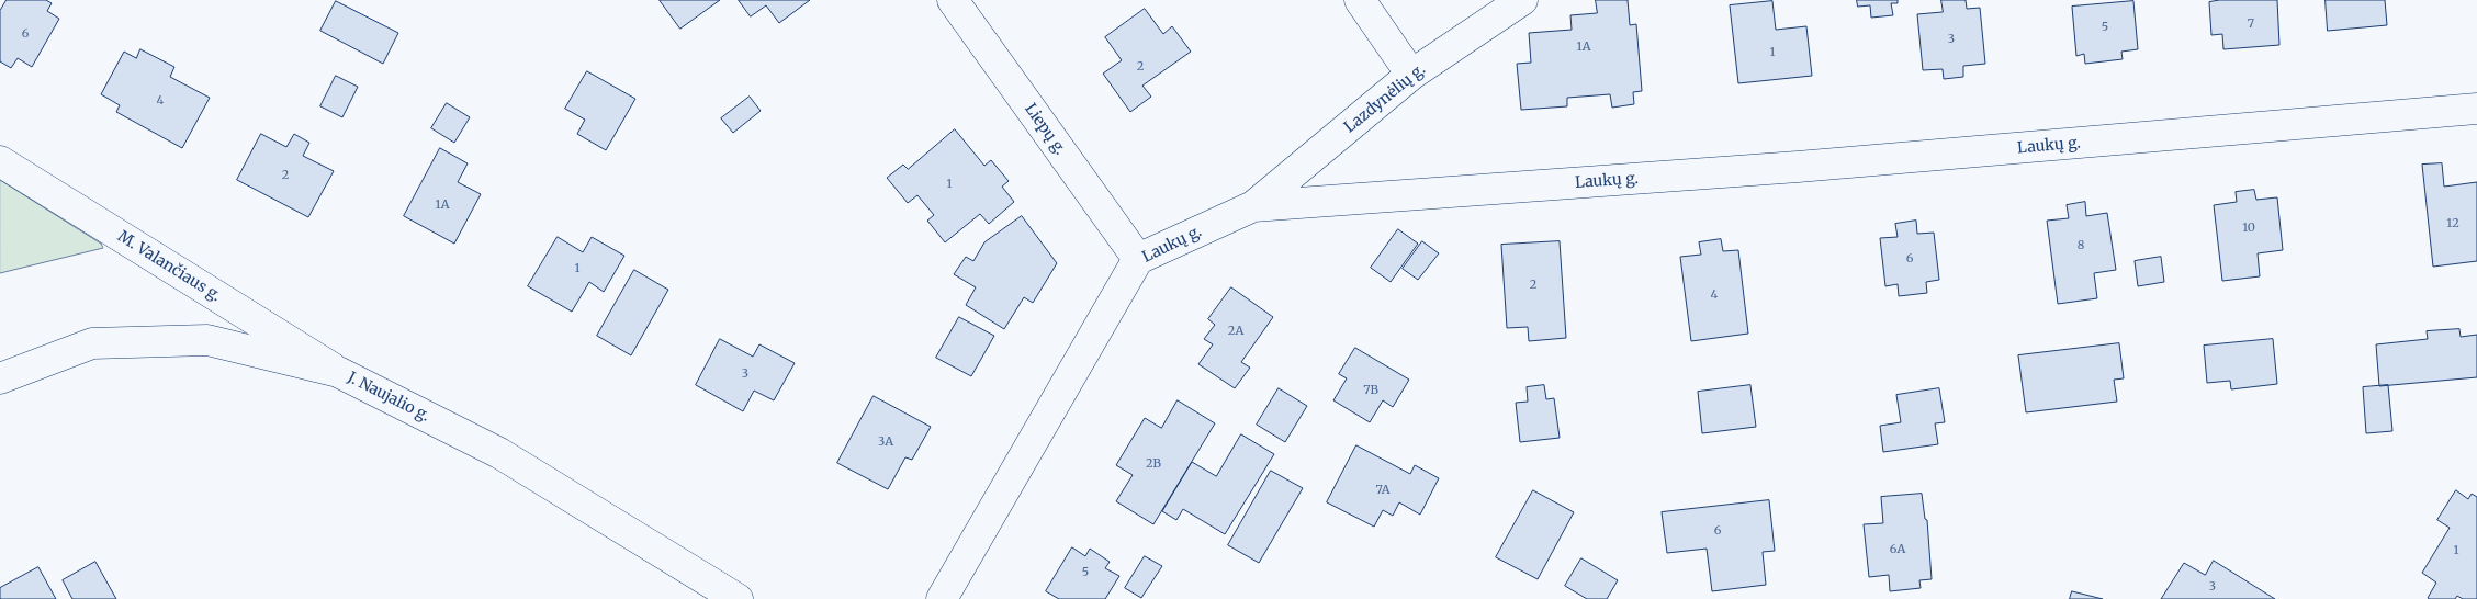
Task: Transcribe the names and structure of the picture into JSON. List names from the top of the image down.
{
  "streets": {
    "street": [
      "Lazdynėlių g.",
      "Liepų g.",
      "Laukų g.",
      "M. Valančiaus g.",
      "J. Naujalio g."
    ]
  },
  "crossings": [
    ["Lazdynėlių g.", "Laukų g."],
    ["Liepų g.", "Laukų g."],
    ["M. Valančiaus g.", "J. Naujalio g."]
  ],
  "house_numbers": [
    "7",
    "5",
    "6",
    "3",
    "1A",
    "1",
    "2",
    "4",
    "2",
    "1",
    "1A",
    "12",
    "10",
    "8",
    "6",
    "1",
    "2",
    "4",
    "2A",
    "3",
    "7B",
    "3A",
    "2B",
    "7A",
    "6",
    "6A",
    "1",
    "5",
    "3"
  ]
}
